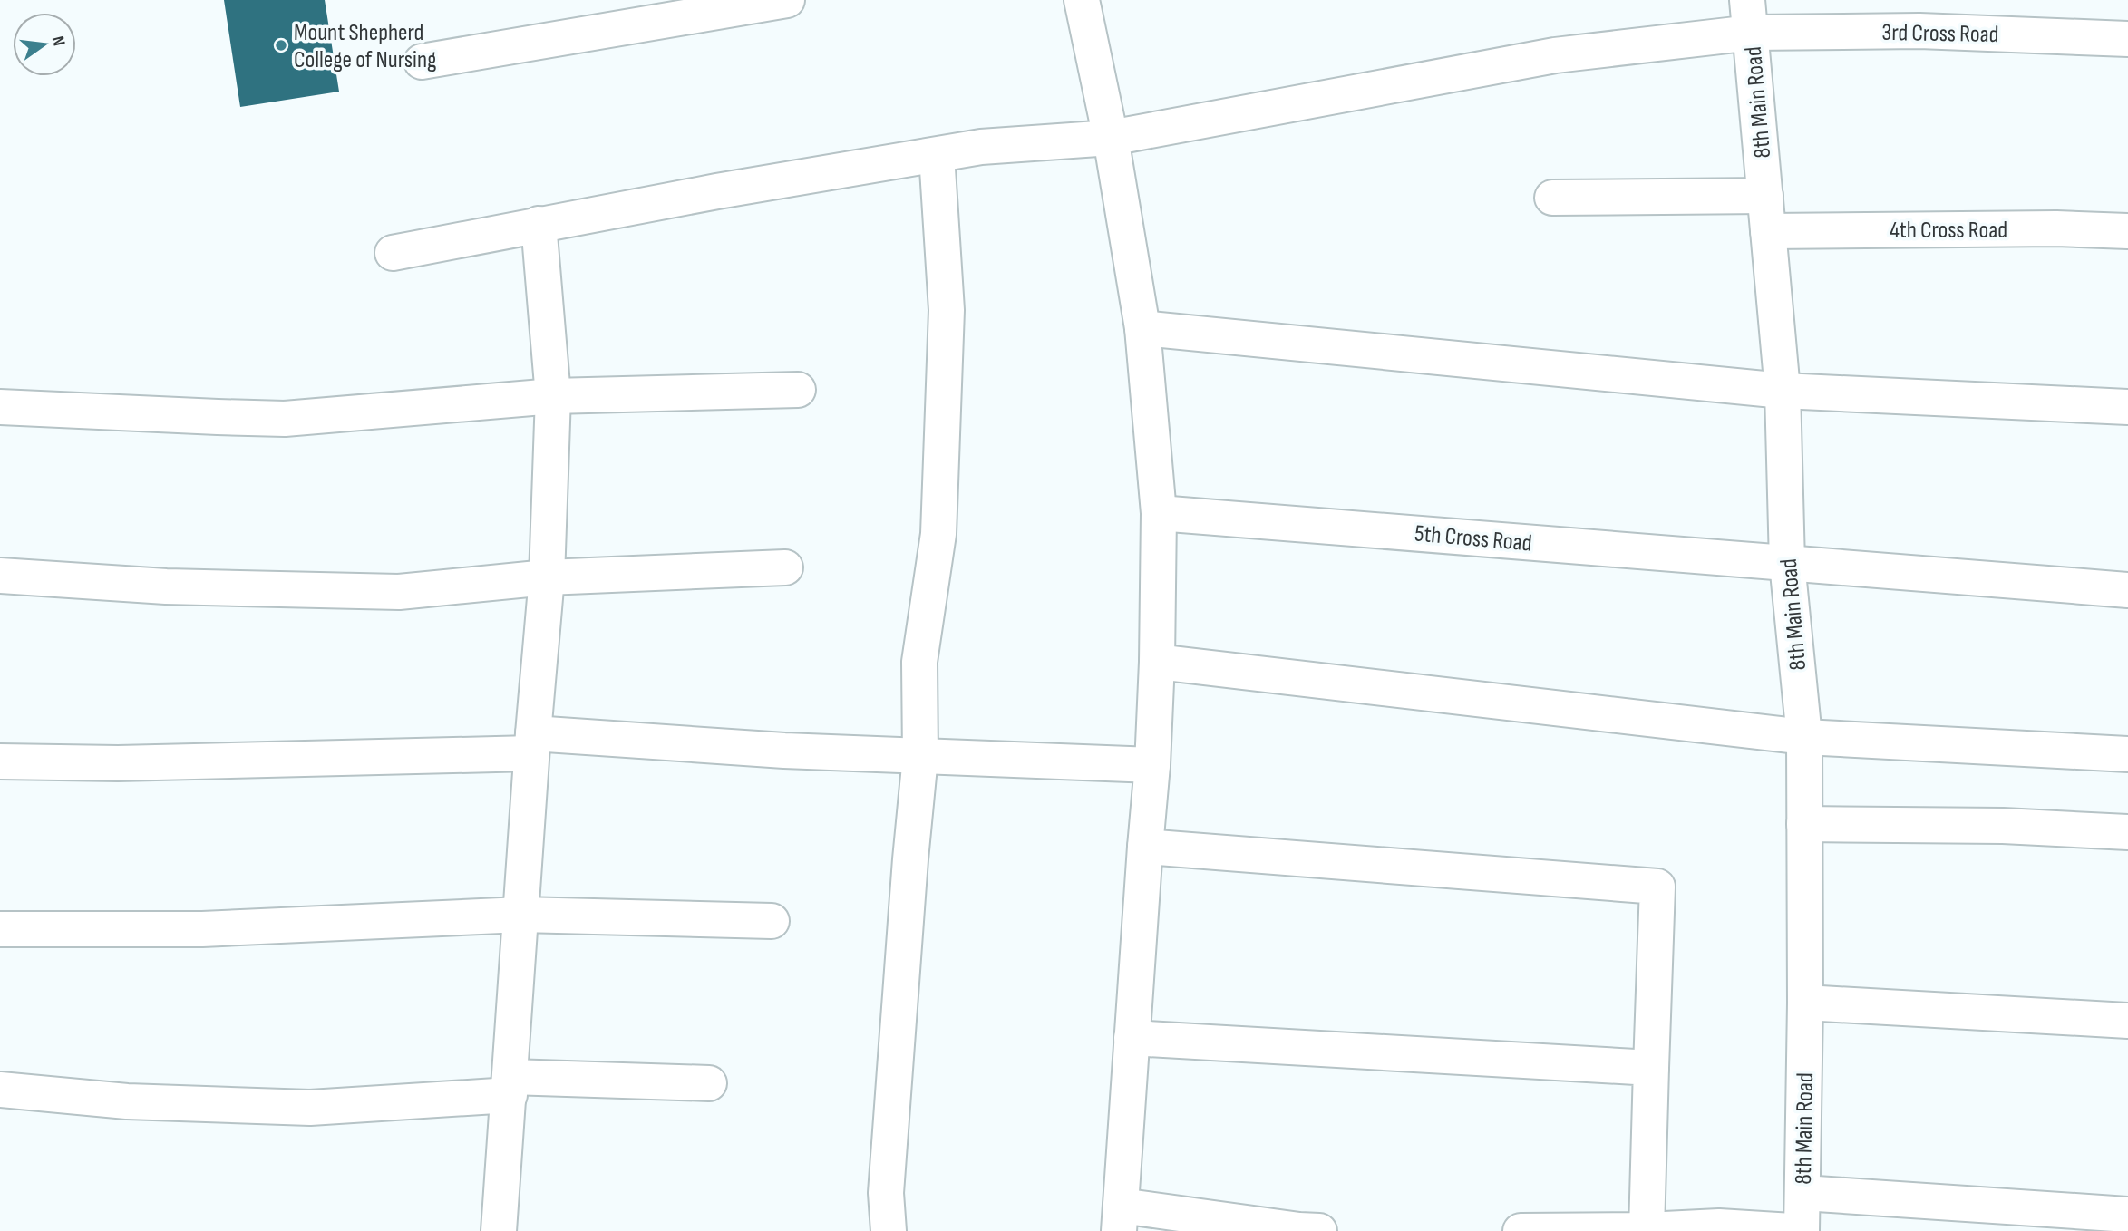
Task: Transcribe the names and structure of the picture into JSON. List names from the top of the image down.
{
  "streets": {
    "street": [
      "3rd Cross Road",
      "8th Main Road",
      "4th Cross Road",
      "5th Cross Road"
    ]
  },
  "crossings": [
    ["3rd Cross Road", "8th Main Road"],
    ["8th Main Road", "4th Cross Road"],
    ["8th Main Road", "5th Cross Road"]
  ],
  "places": ["Mount Shepherd College of Nursing"],
  "north": "right"
}
